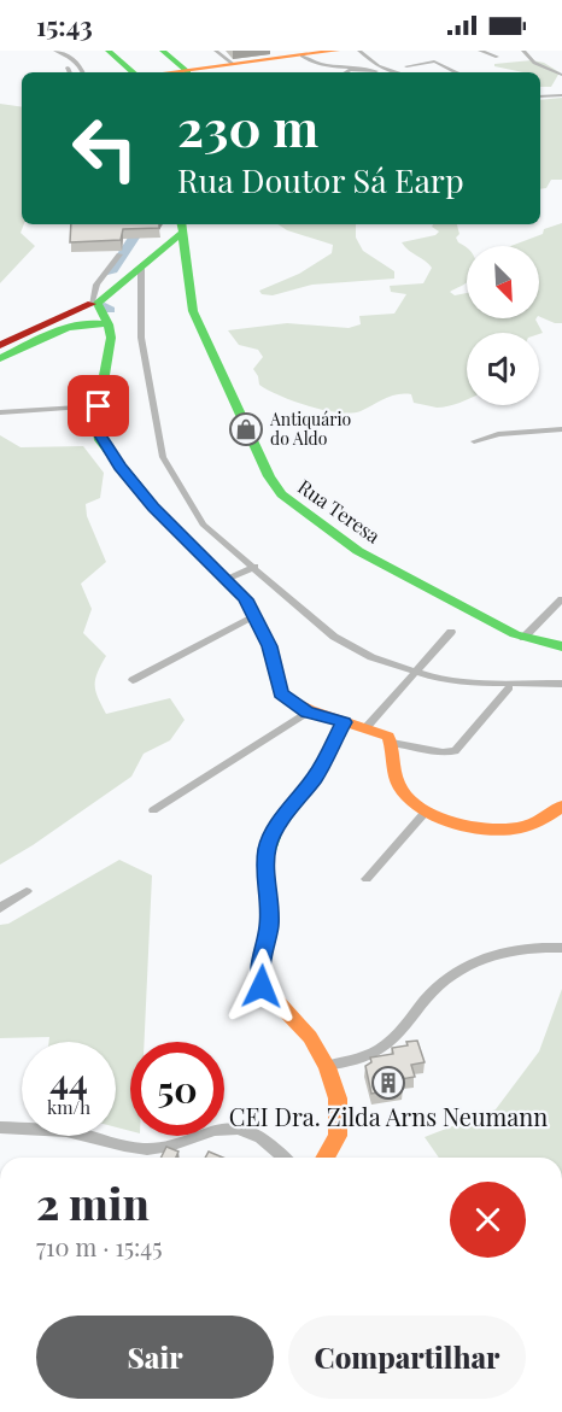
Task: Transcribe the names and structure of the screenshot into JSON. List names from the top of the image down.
{
  "streets": {
    "main road": ["Rua Teresa"]
  },
  "places": {
    "shop": ["Antiquário do Aldo"],
    "building": ["CEI Dra. Zilda Arns Neumann"]
  },
  "north": "bottom right",
  "page": {
    "status": "15:43",
    "turn": ["230 m", "Rua Doutor Sá Earp"],
    "speed": "44 km/h",
    "limit": "50",
    "heading": ["2 min", "710 m · 15:45"],
    "buttons": ["Sair", "Compartilhar"]
  }
}
